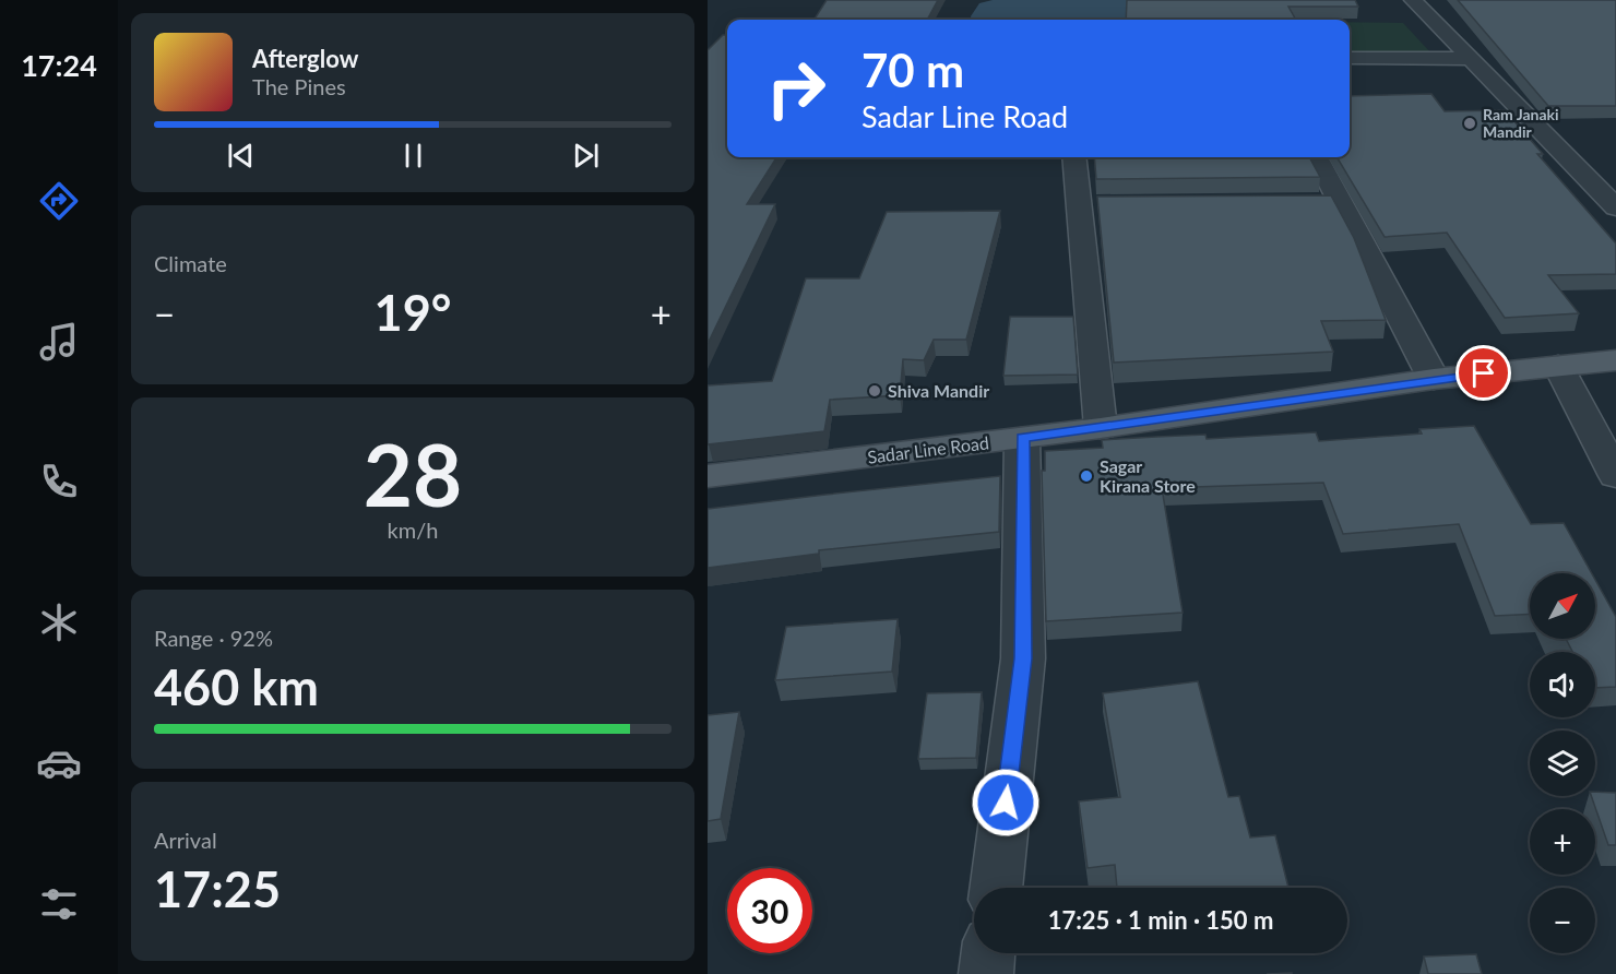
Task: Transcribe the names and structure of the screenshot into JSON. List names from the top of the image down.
{
  "streets": {
    "main road": ["Sadar Line Road"]
  },
  "places": ["Ram Janaki Mandir", "Shiva Mandir", "Sagar Kirana Store"],
  "north": "top right",
  "page": {
    "tabs": "17:24",
    "turn": ["70 m", "Sadar Line Road"],
    "song": ["Afterglow", "The Pines"],
    "tile": [
      "Climate",
      ["28", "km/h"],
      ["Range · 92%", "460 km"],
      ["Arrival", "17:25"]
    ],
    "heat": ["−", "19°", "+"],
    "map_buttons": ["+", "−"],
    "limit": "30",
    "trip": "17:25 · 1 min · 150 m"
  }
}
